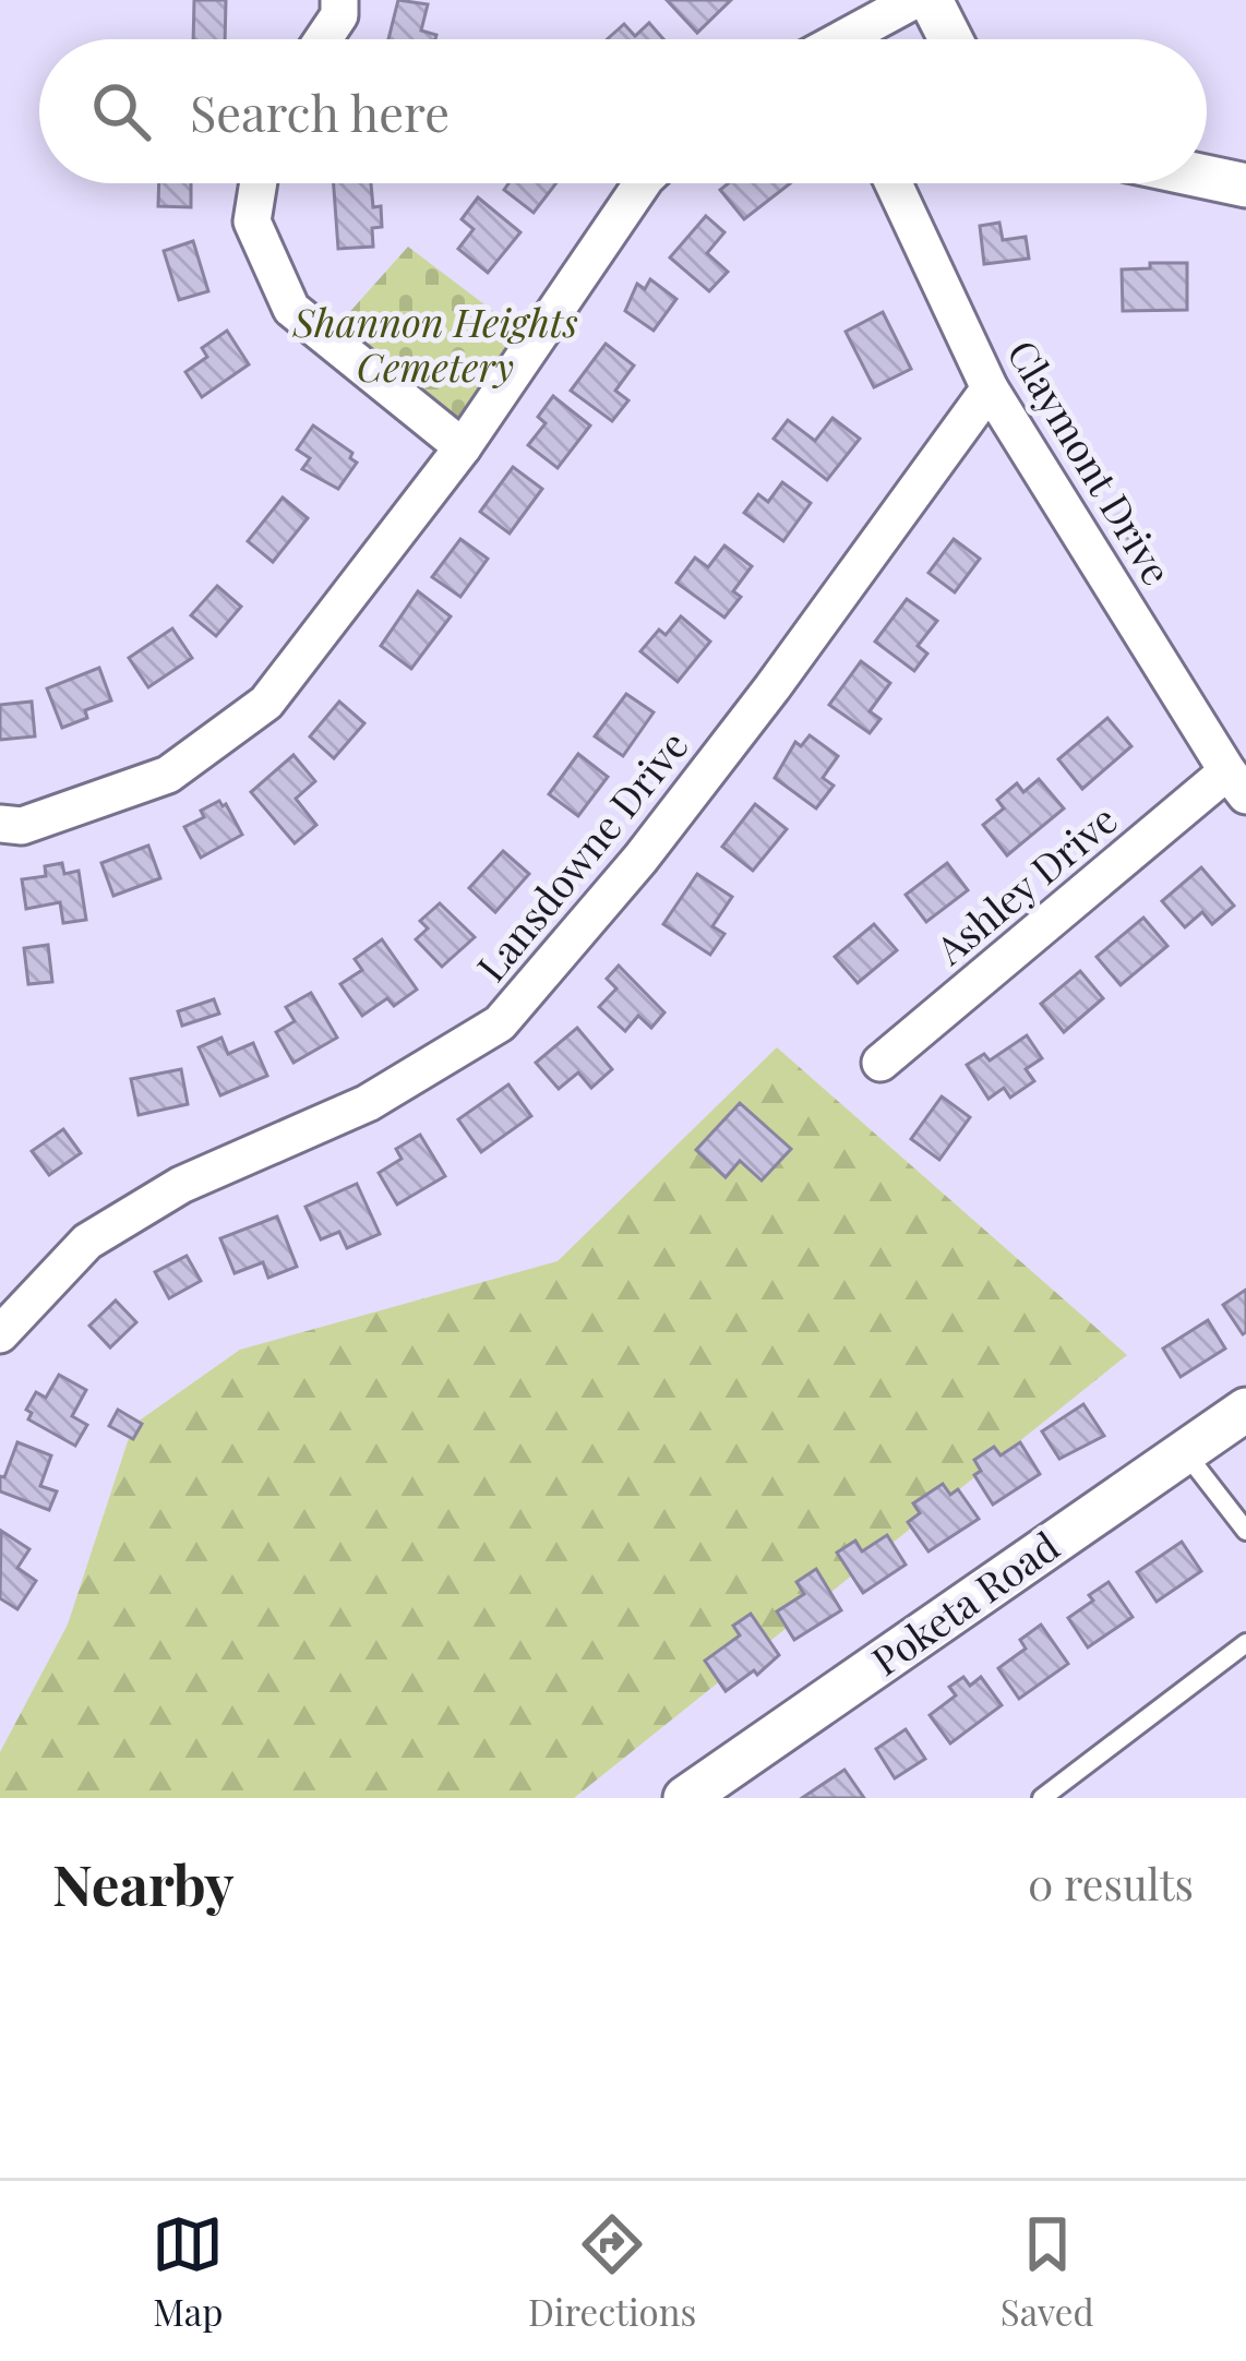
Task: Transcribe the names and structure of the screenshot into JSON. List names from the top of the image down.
{
  "streets": {
    "street": [
      "Claymont Drive",
      "Lansdowne Drive",
      "Ashley Drive",
      "Poketa Road"
    ]
  },
  "crossings": [
    ["Claymont Drive", "Lansdowne Drive"],
    ["Claymont Drive", "Ashley Drive"]
  ],
  "parks": ["Shannon Heights Cemetery"],
  "page": {
    "search": "Search here",
    "heading": ["Nearby", "0 results"],
    "nav": ["Map", "Directions", "Saved"]
  }
}
